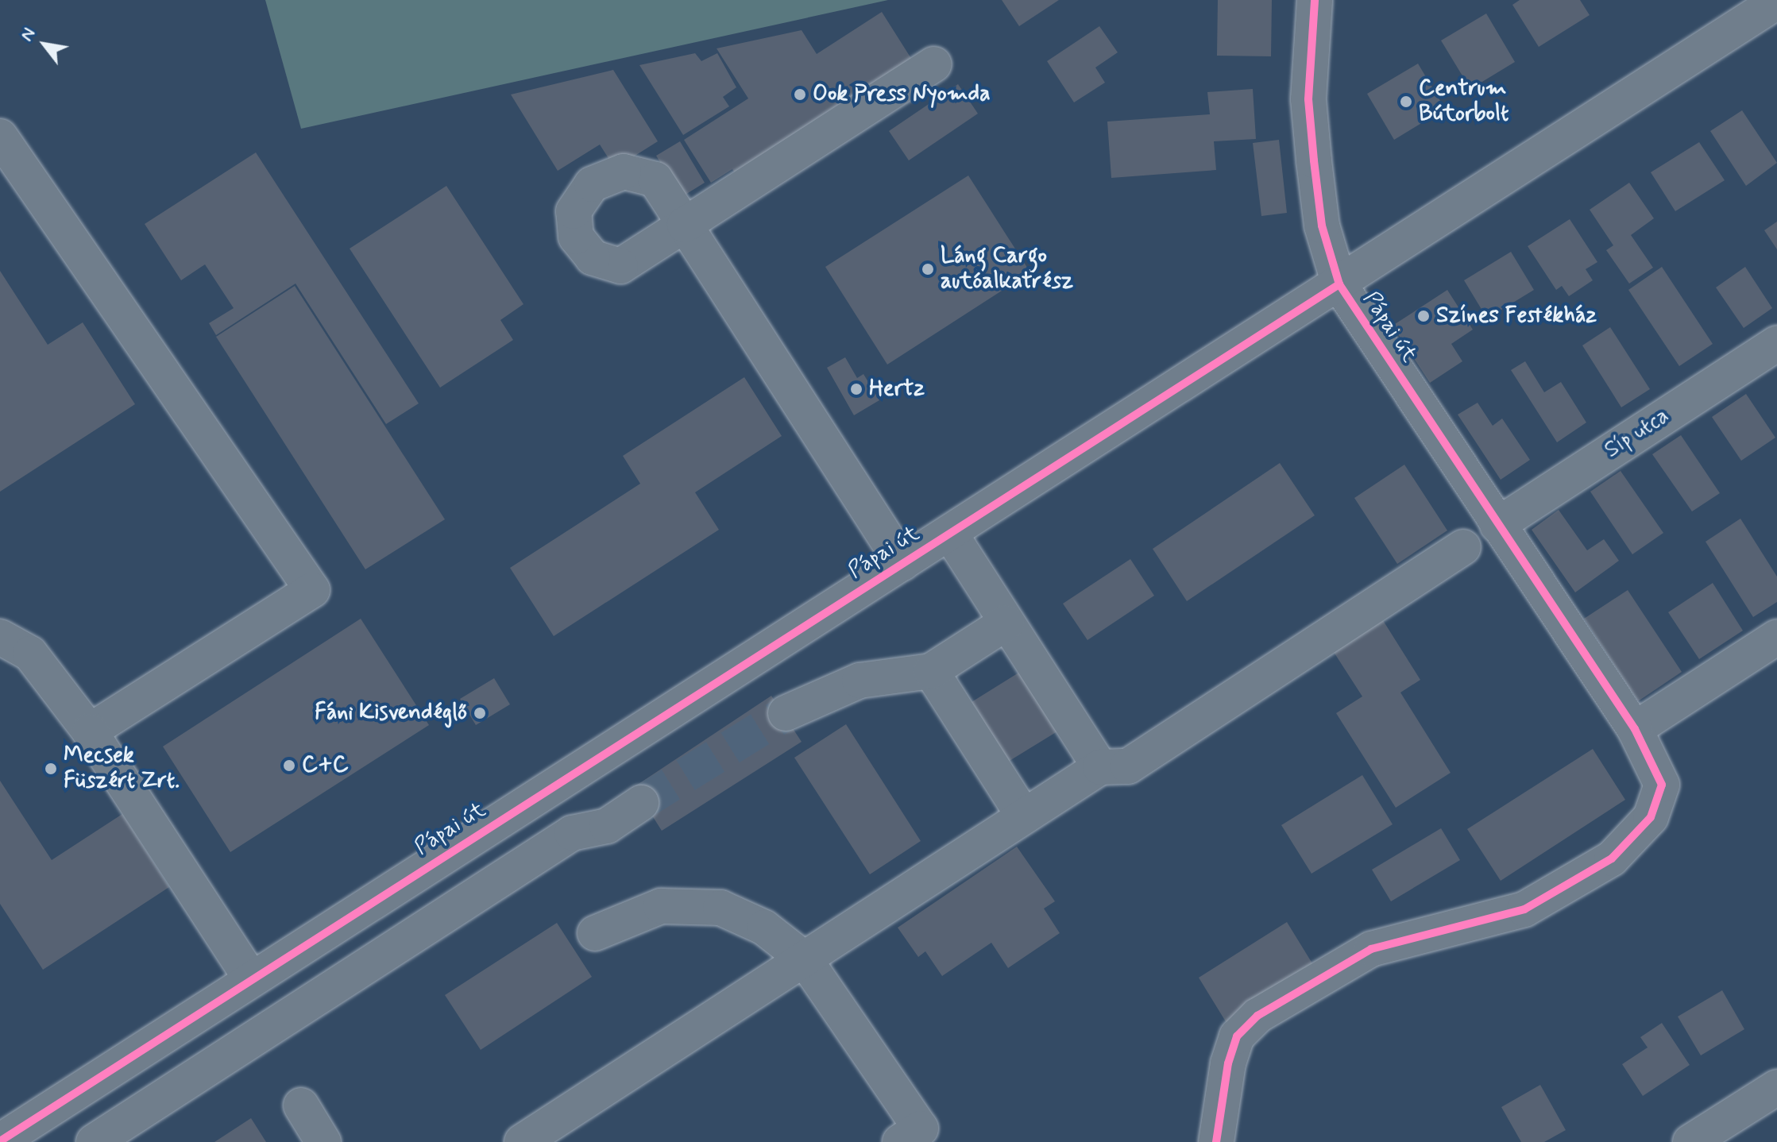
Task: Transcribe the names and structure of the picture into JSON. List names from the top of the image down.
{
  "streets": {
    "street": ["Pápai út", "Síp utca"]
  },
  "crossings": [
    ["Pápai út", "Síp utca"]
  ],
  "places": [
    "Ook Press Nyomda",
    "Centrum Bútorbolt",
    "Láng Cargo autóalkatrész",
    "Színes Festékház",
    "Hertz",
    "Fáni Kisvendéglő",
    "C+C",
    "Mecsek Füszért Zrt."
  ],
  "north": "top left"
}
